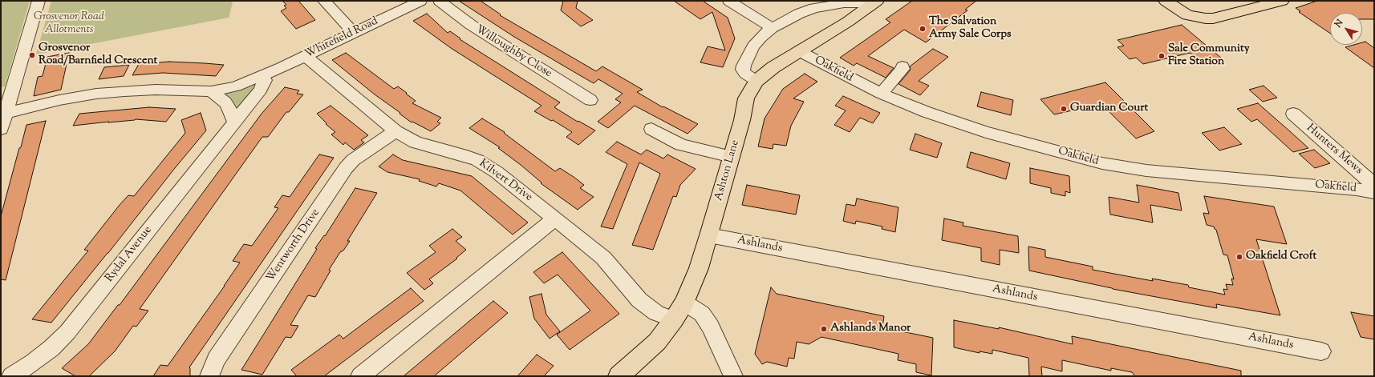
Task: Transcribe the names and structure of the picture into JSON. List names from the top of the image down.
{
  "streets": {
    "main road": ["Ashton Lane"],
    "street": [
      "Whitefield Road",
      "Willoughby Close",
      "Oakfield",
      "Hunters Mews",
      "Kilvert Drive",
      "Ashlands",
      "Wentworth Drive",
      "Rydal Avenue"
    ]
  },
  "crossings": [
    ["Whitefield Road", "Kilvert Drive"],
    ["Whitefield Road", "Rydal Avenue"],
    ["Oakfield", "Ashton Lane"],
    ["Ashton Lane", "Kilvert Drive"],
    ["Ashton Lane", "Ashlands"],
    ["Kilvert Drive", "Wentworth Drive"]
  ],
  "parks": ["Grosvenor Road Allotments"],
  "places": [
    "The Salvation Army Sale Corps",
    "Grosvenor Road/Barnfield Crescent",
    "Sale Community Fire Station",
    "Guardian Court",
    "Oakfield Croft",
    "Ashlands Manor"
  ],
  "north": "top left"
}
